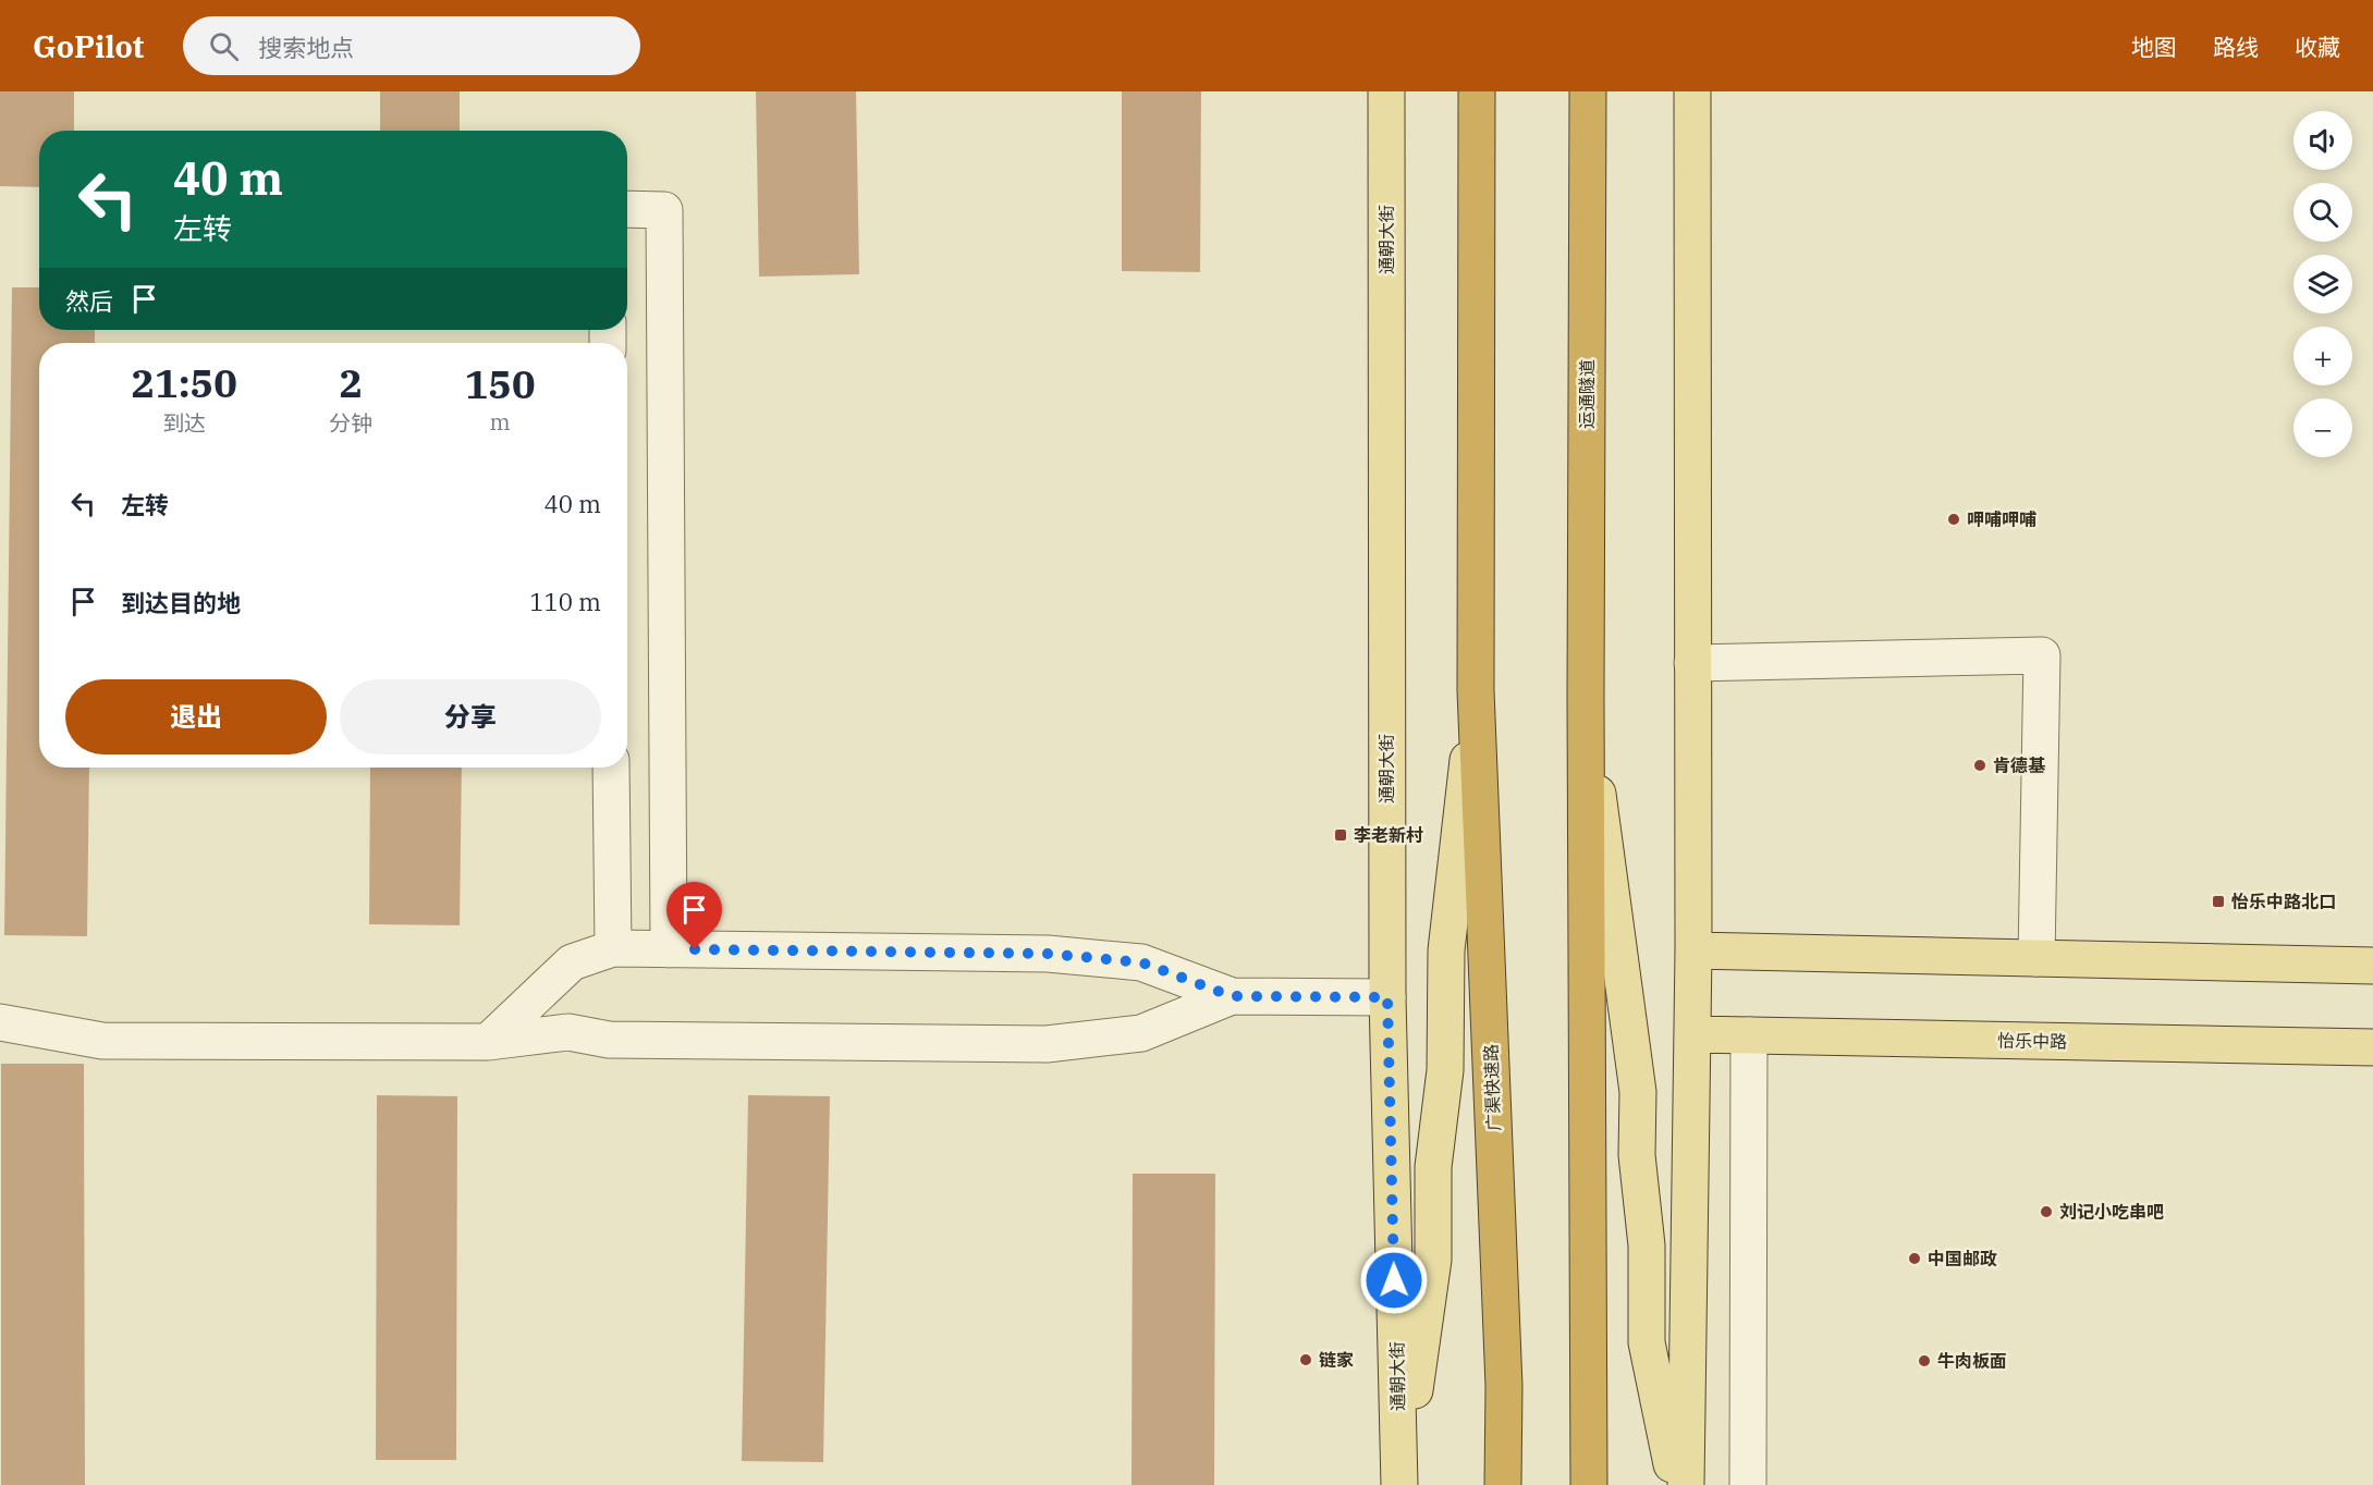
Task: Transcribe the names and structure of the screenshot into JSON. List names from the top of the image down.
{
  "streets": {
    "highway": ["运通隧道", "广渠快速路"],
    "main road": ["通朝大街", "怡乐中路"]
  },
  "places": {
    "other": [
      "呷哺呷哺",
      "肯德基",
      "刘记小吃串吧",
      "中国邮政",
      "链家",
      "牛肉板面"
    ],
    "transit": ["李老新村", "怡乐中路北口"]
  },
  "page": {
    "header": "GoPilot",
    "search": "搜索地点",
    "nav": ["地图", "路线", "收藏"],
    "map_buttons": ["+", "−"],
    "turn": ["40 m", "左转"],
    "then": "然后",
    "eta": [
      "21:50",
      "到达",
      "2",
      "分钟",
      "150",
      "m"
    ],
    "list": [
      {
        "name": "左转",
        "value": "40 m"
      },
      {
        "name": "到达目的地",
        "value": "110 m"
      }
    ],
    "buttons": ["退出", "分享"]
  }
}
